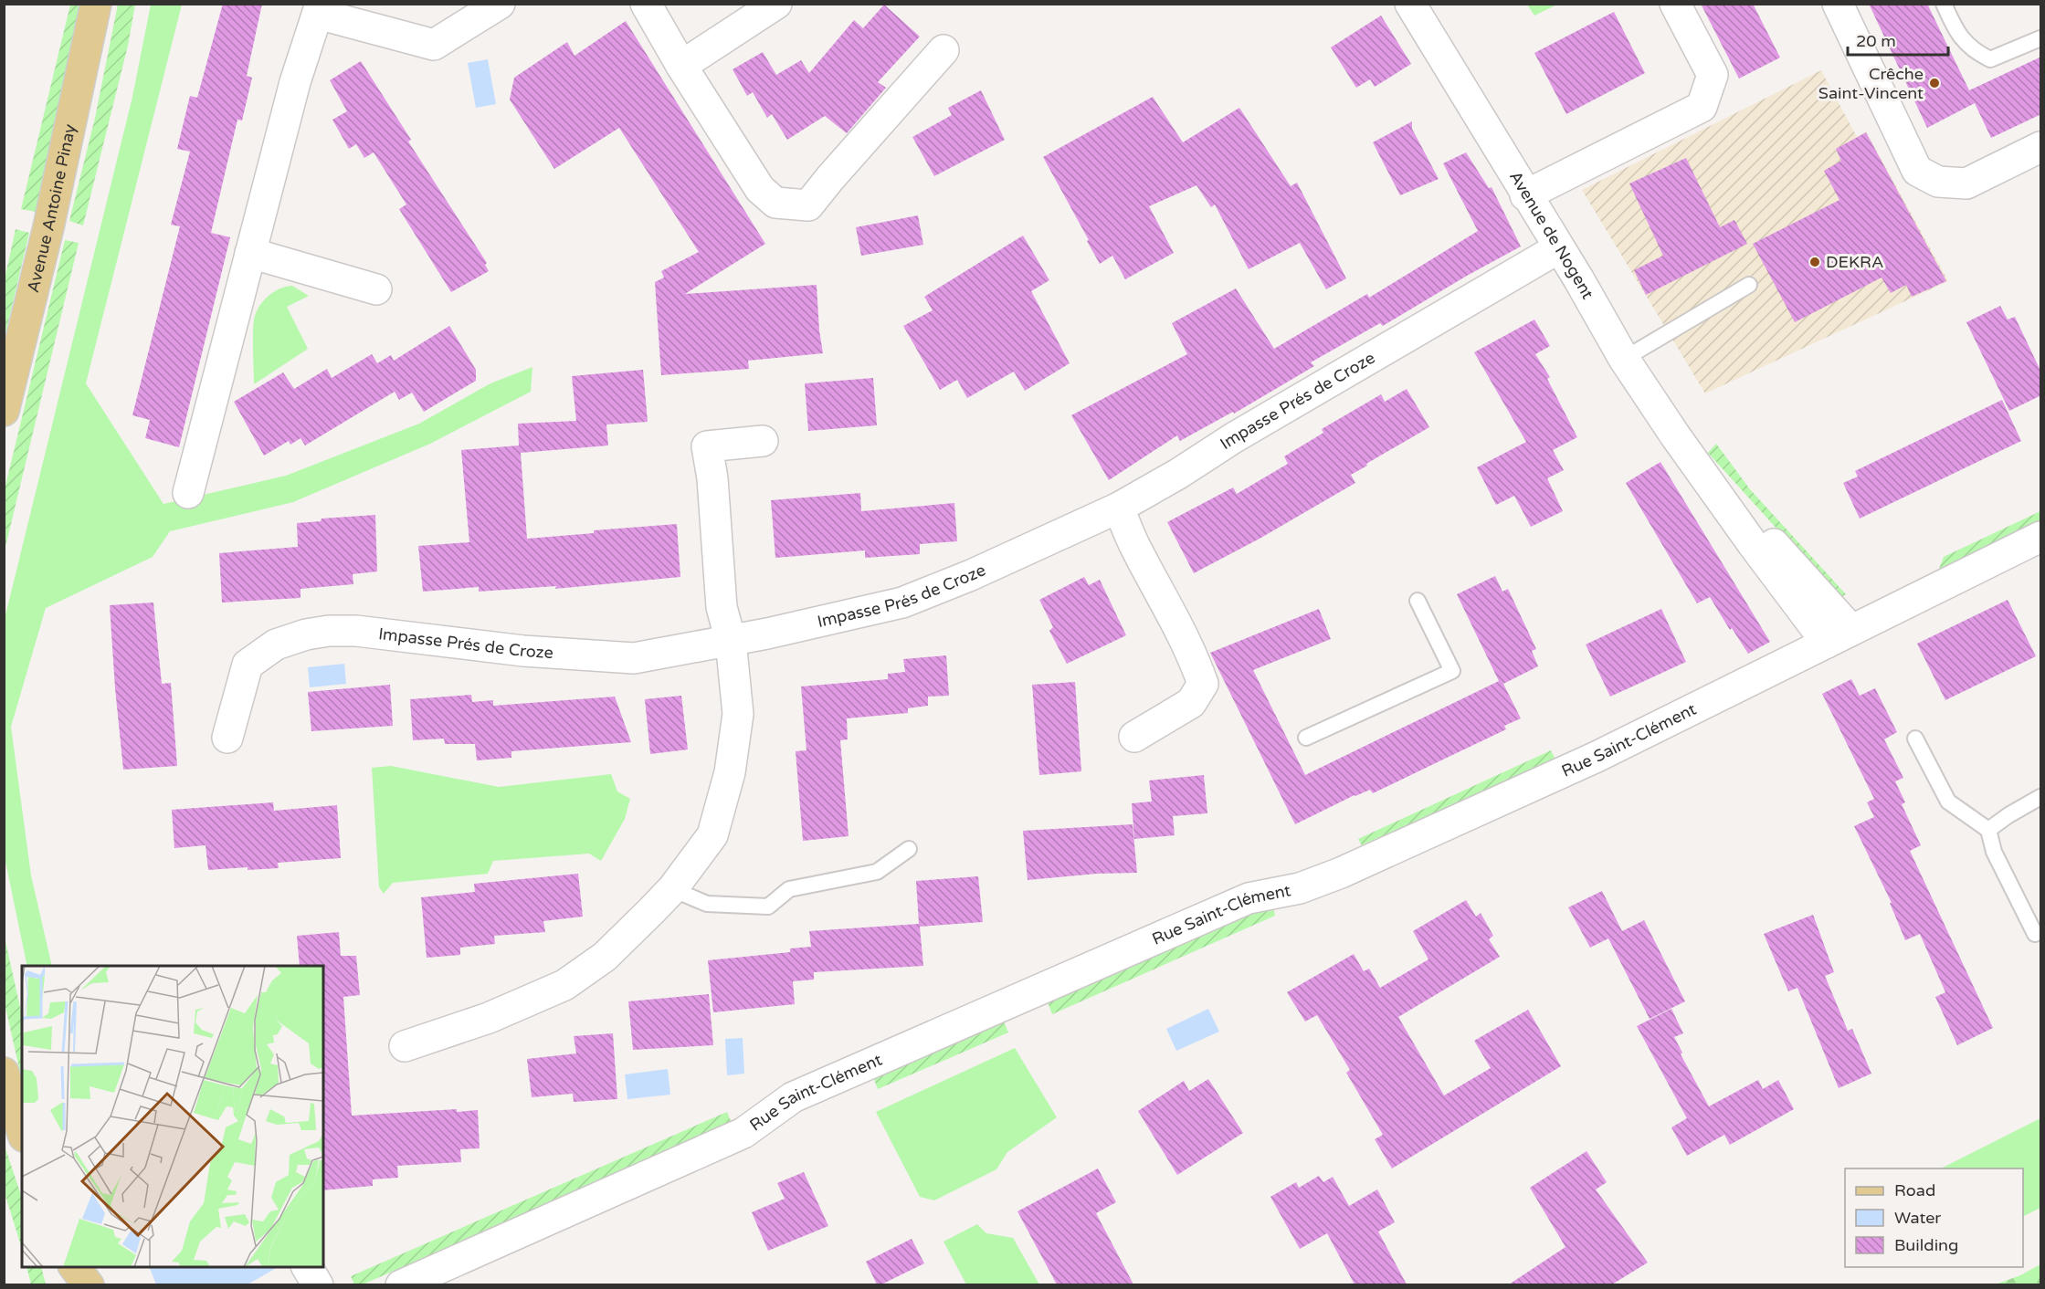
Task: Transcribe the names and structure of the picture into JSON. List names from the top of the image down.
{
  "streets": {
    "main road": ["Avenue Antoine Pinay"],
    "street": ["Avenue de Nogent", "Impasse Prés de Croze", "Rue Saint-Clément"]
  },
  "crossings": [
    ["Avenue de Nogent", "Impasse Prés de Croze"],
    ["Avenue de Nogent", "Rue Saint-Clément"]
  ],
  "places": ["Crêche Saint-Vincent", "DEKRA"],
  "legend": ["Road", "Water", "Building"],
  "scale_bar": "20 m"
}
